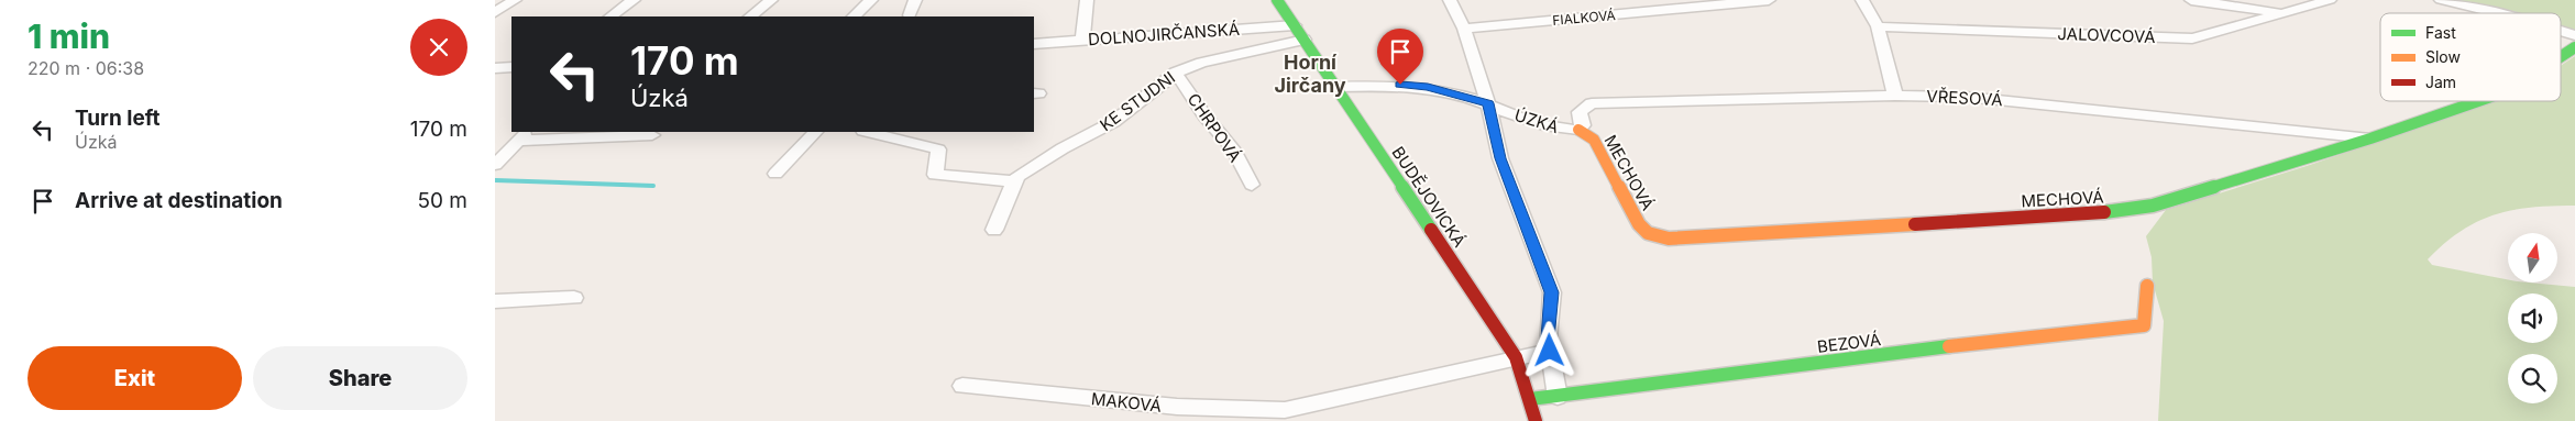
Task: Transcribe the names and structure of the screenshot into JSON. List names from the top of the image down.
{
  "streets": {
    "street": [
      "FIALKOVÁ",
      "DOLNOJIRČANSKÁ",
      "JALOVCOVÁ",
      "VŘESOVÁ",
      "KE STUDNI",
      "ÚZKÁ",
      "CHRPOVÁ",
      "MECHOVÁ",
      "BUDĚJOVICKÁ",
      "BEZOVÁ",
      "MAKOVÁ"
    ]
  },
  "crossings": [
    ["DOLNOJIRČANSKÁ", "BUDĚJOVICKÁ"],
    ["VŘESOVÁ", "ÚZKÁ"],
    ["VŘESOVÁ", "MECHOVÁ"],
    ["KE STUDNI", "CHRPOVÁ"],
    ["KE STUDNI", "BUDĚJOVICKÁ"],
    ["ÚZKÁ", "MECHOVÁ"],
    ["ÚZKÁ", "BUDĚJOVICKÁ"],
    ["BUDĚJOVICKÁ", "BEZOVÁ"],
    ["BUDĚJOVICKÁ", "MAKOVÁ"]
  ],
  "districts": ["Horní Jirčany"],
  "legend": ["Fast", "Slow", "Jam"],
  "north": "top",
  "page": {
    "heading": ["1 min", "220 m · 06:38"],
    "turn": ["170 m", "Úzká"],
    "list": [
      {
        "name": "Turn left",
        "note": "Úzká",
        "value": "170 m"
      },
      {
        "name": "Arrive at destination",
        "value": "50 m"
      }
    ],
    "buttons": ["Exit", "Share"]
  }
}
